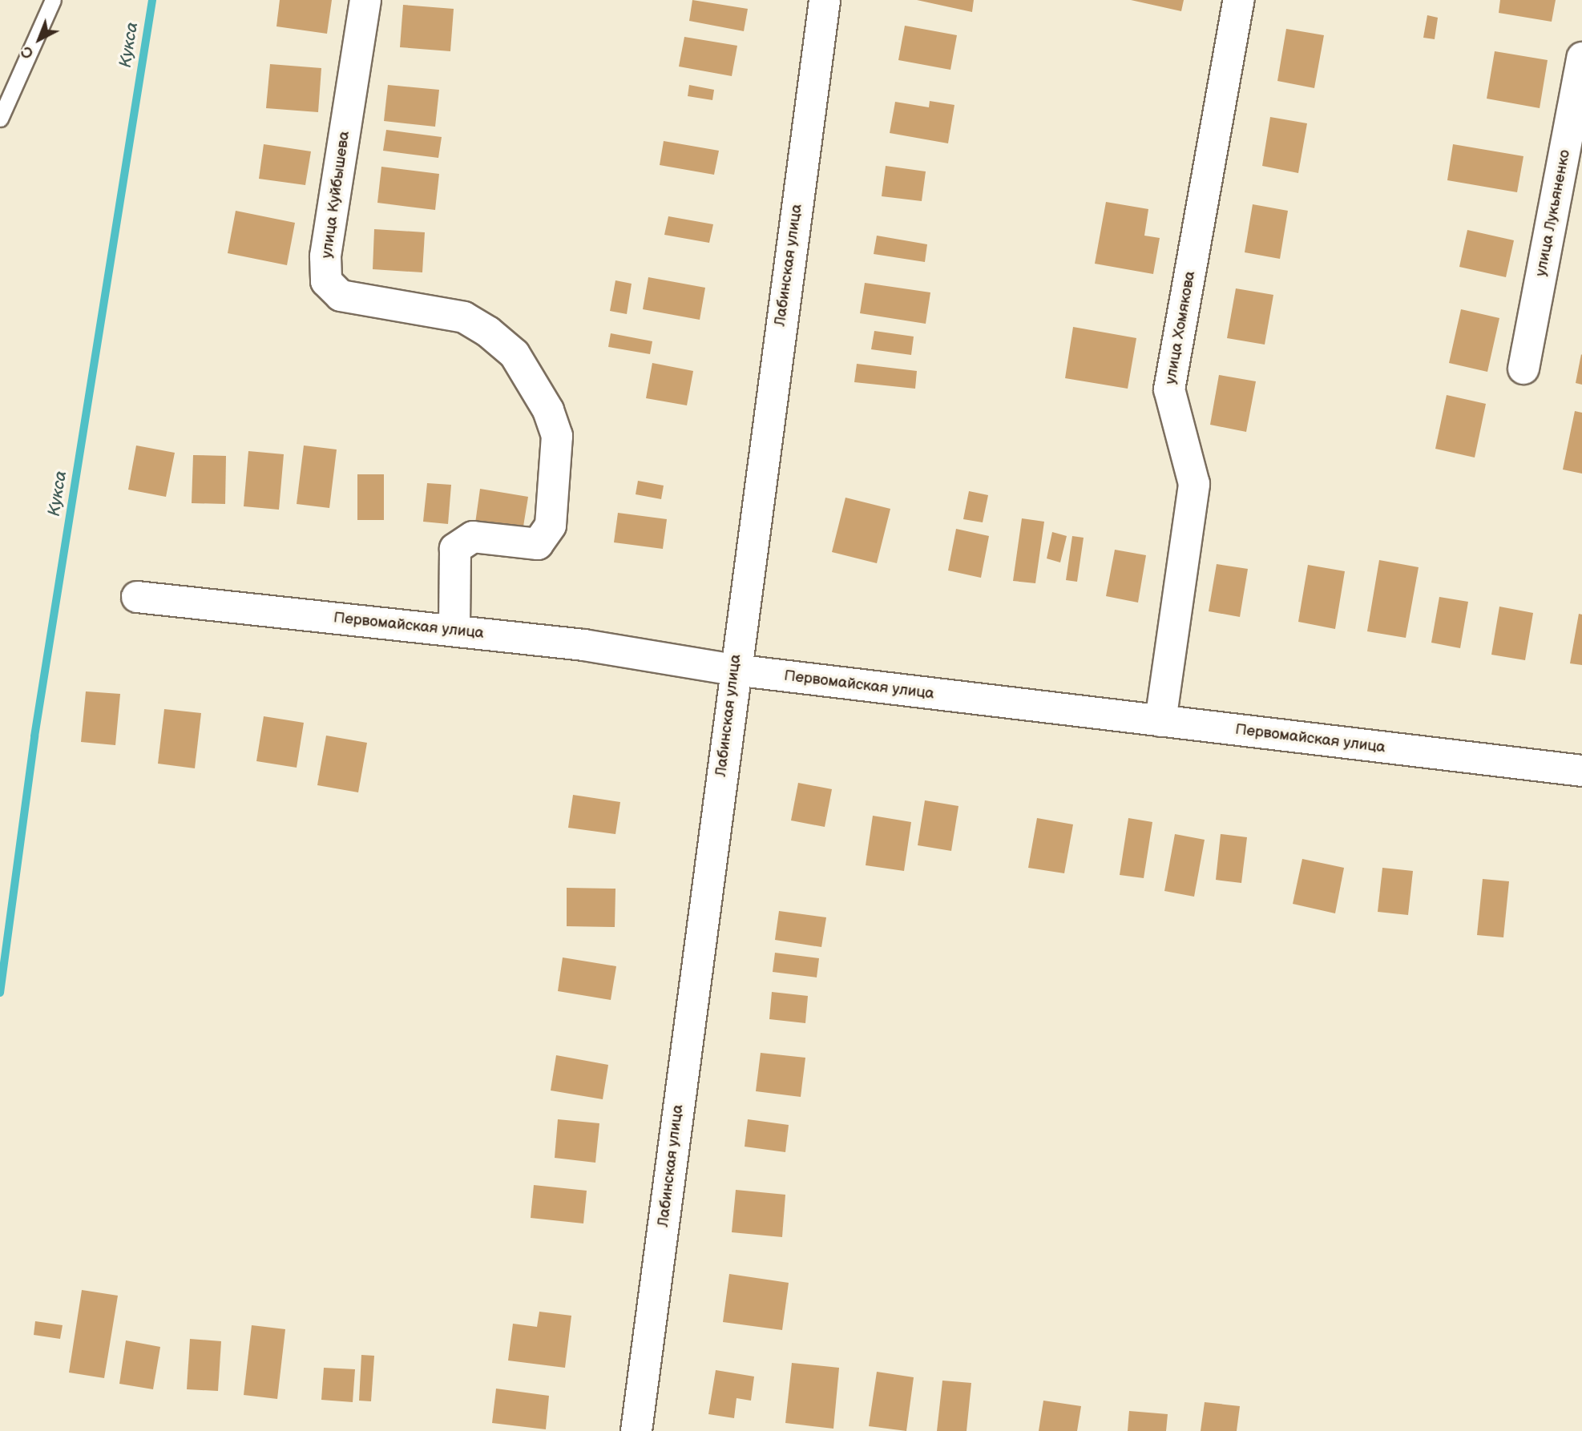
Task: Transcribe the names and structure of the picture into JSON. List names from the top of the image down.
{
  "streets": {
    "street": [
      "улица Куйбышева",
      "улица Лукьяненко",
      "Лабинская улица",
      "улица Хомякова",
      "Первомайская улица"
    ]
  },
  "crossings": [
    ["улица Куйбышева", "Первомайская улица"],
    ["Лабинская улица", "Первомайская улица"],
    ["улица Хомякова", "Первомайская улица"]
  ],
  "water": ["Кукса"],
  "north": "bottom left"
}
